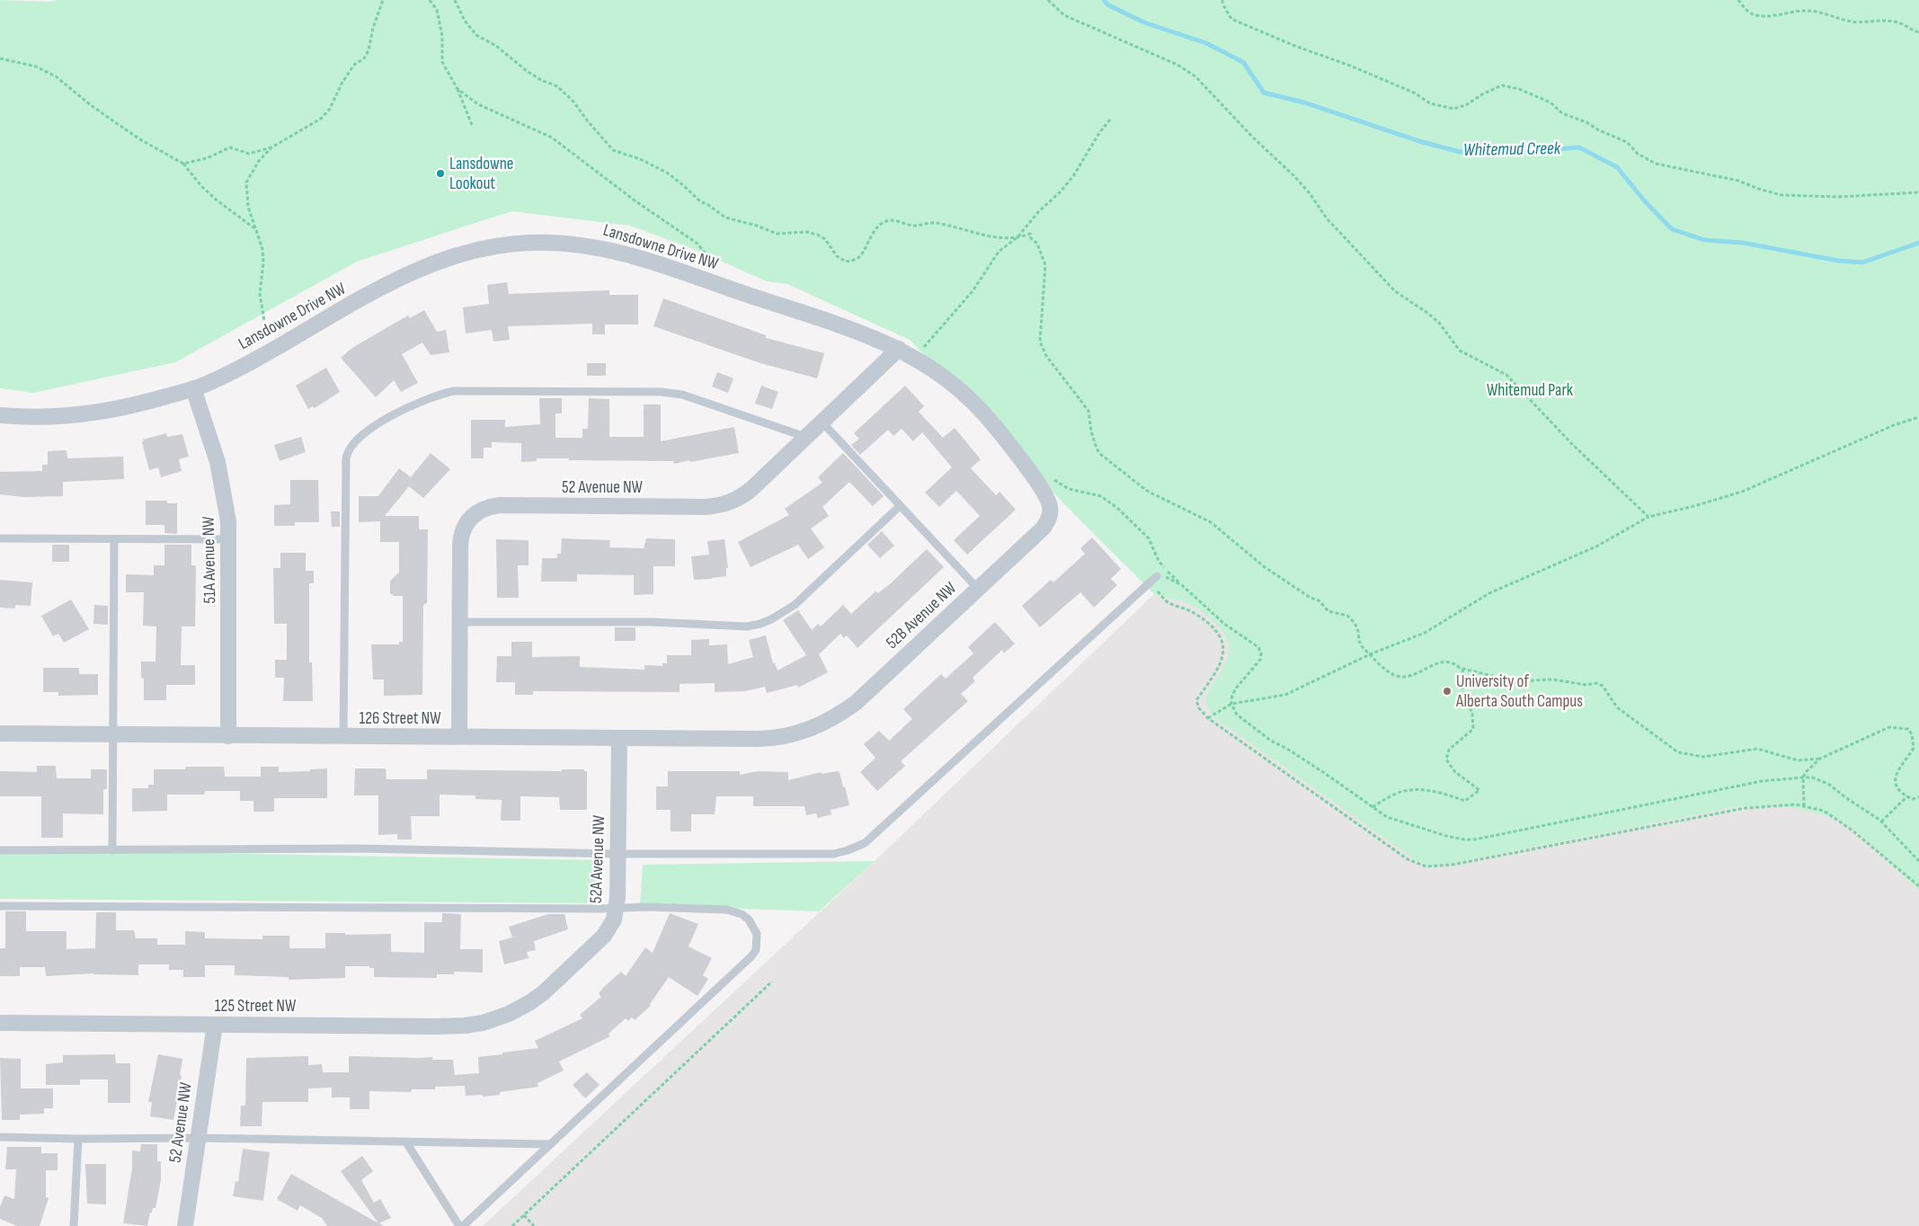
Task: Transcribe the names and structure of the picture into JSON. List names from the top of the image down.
{
  "streets": {
    "street": [
      "Lansdowne Drive NW",
      "52 Avenue NW",
      "51A Avenue NW",
      "52B Avenue NW",
      "126 Street NW",
      "52A Avenue NW",
      "125 Street NW"
    ]
  },
  "crossings": [
    ["Lansdowne Drive NW", "52 Avenue NW"],
    ["Lansdowne Drive NW", "51A Avenue NW"],
    ["Lansdowne Drive NW", "52B Avenue NW"],
    ["52 Avenue NW", "126 Street NW"],
    ["52 Avenue NW", "125 Street NW"],
    ["51A Avenue NW", "126 Street NW"],
    ["52B Avenue NW", "126 Street NW"],
    ["126 Street NW", "52A Avenue NW"],
    ["52A Avenue NW", "125 Street NW"]
  ],
  "water": ["Whitemud Creek"],
  "parks": ["Whitemud Park"],
  "places": ["Lansdowne Lookout", "University of Alberta South Campus"]
}
